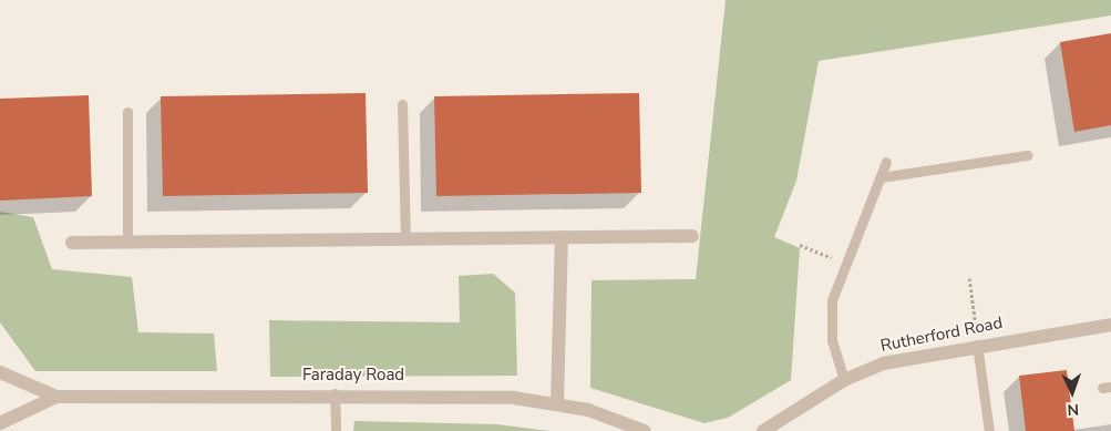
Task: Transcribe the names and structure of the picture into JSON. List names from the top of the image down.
{
  "streets": {
    "street": ["Rutherford Road", "Faraday Road"]
  },
  "north": "bottom"
}
